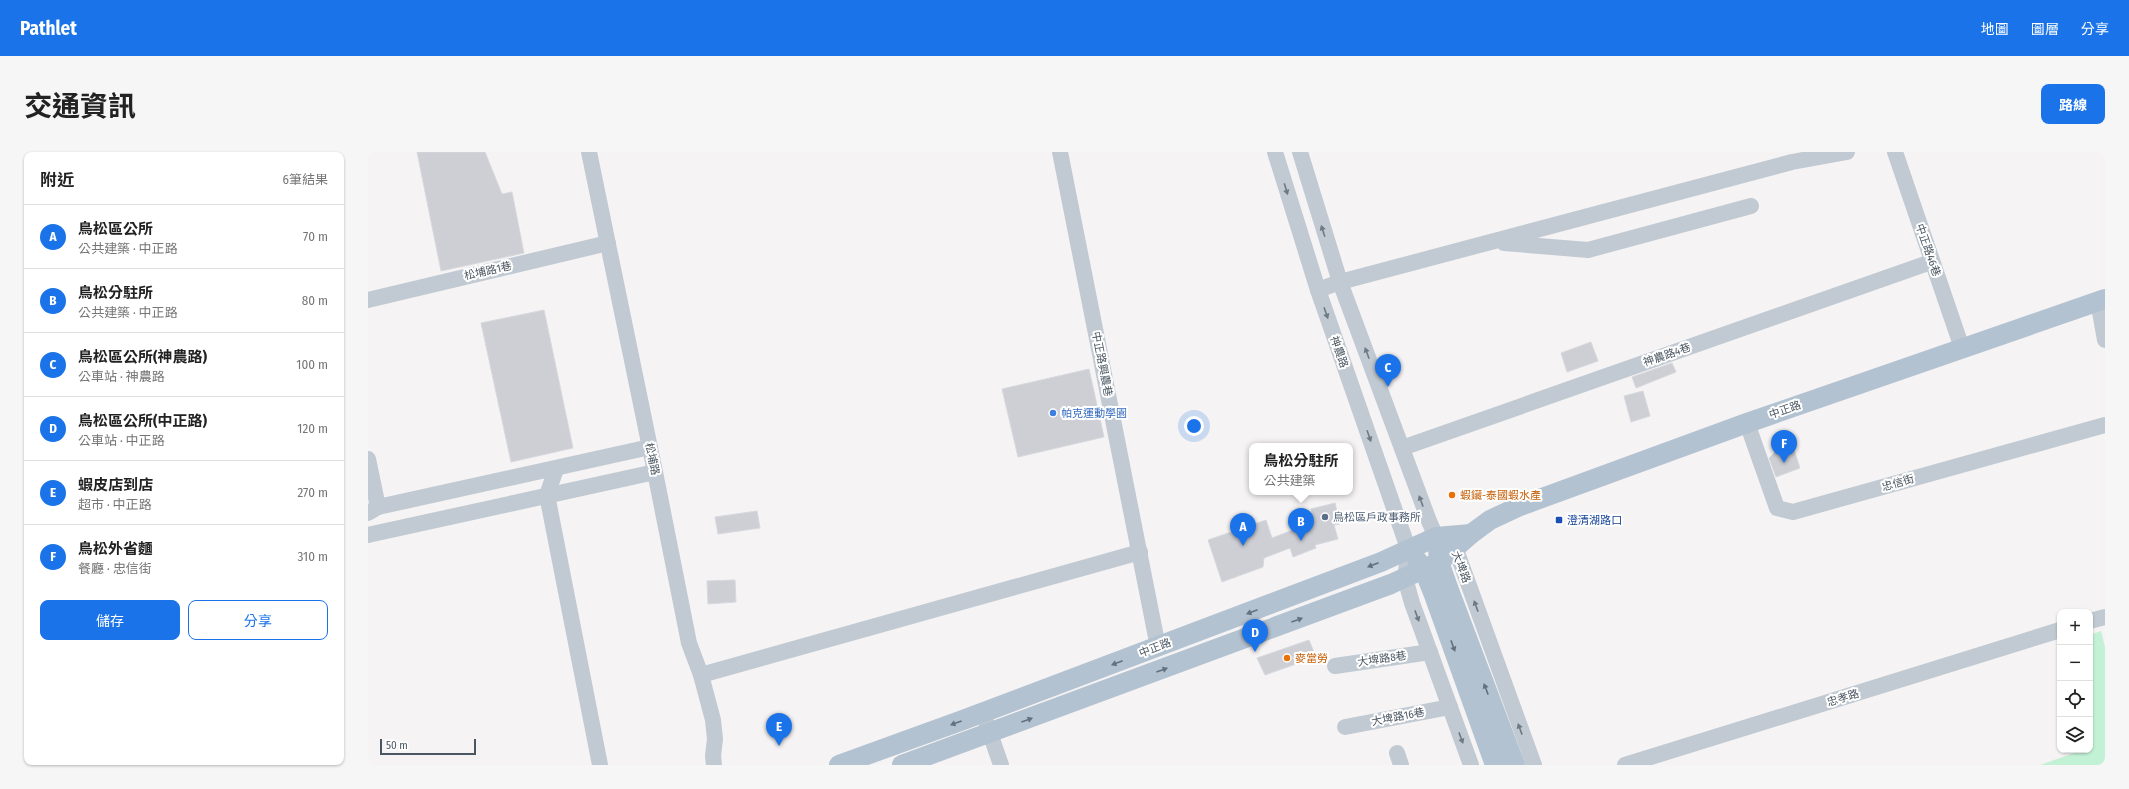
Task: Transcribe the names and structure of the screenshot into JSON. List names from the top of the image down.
{
  "streets": {
    "main road": ["中正路", "大埤路"],
    "street": [
      "中正路46巷",
      "松埔路1巷",
      "神農路",
      "神農路4巷",
      "中正路興農巷",
      "松埔路",
      "忠信街",
      "大埤路8巷",
      "忠孝路",
      "大埤路16巷"
    ]
  },
  "crossings": [
    ["中正路46巷", "神農路4巷"],
    ["中正路46巷", "中正路"],
    ["松埔路1巷", "松埔路"],
    ["神農路", "中正路"],
    ["神農路", "大埤路"],
    ["中正路興農巷", "中正路"],
    ["中正路", "忠信街"],
    ["中正路", "大埤路"]
  ],
  "places": {
    "other": [
      "帕克運動學園",
      "蝦鑶-泰國蝦水產",
      "鳥松區戶政事務所",
      "麥當勞"
    ],
    "transit": ["澄清湖路口"]
  },
  "scale_bar": "50 m",
  "page": {
    "header": "Pathlet",
    "nav": ["地圖", "圖層", "分享"],
    "title": "交通資訊",
    "buttons": [
      "路線",
      ["儲存", "分享"]
    ],
    "heading": ["附近", "6筆結果"],
    "list": [
      {
        "mark": "A",
        "name": "鳥松區公所",
        "note": "公共建築 · 中正路",
        "value": "70 m"
      },
      {
        "mark": "B",
        "name": "鳥松分駐所",
        "note": "公共建築 · 中正路",
        "value": "80 m"
      },
      {
        "mark": "C",
        "name": "鳥松區公所(神農路)",
        "note": "公車站 · 神農路",
        "value": "100 m"
      },
      {
        "mark": "D",
        "name": "鳥松區公所(中正路)",
        "note": "公車站 · 中正路",
        "value": "120 m"
      },
      {
        "mark": "E",
        "name": "蝦皮店到店",
        "note": "超市 · 中正路",
        "value": "270 m"
      },
      {
        "mark": "F",
        "name": "鳥松外省麵",
        "note": "餐廳 · 忠信街",
        "value": "310 m"
      }
    ],
    "pins": [
      "C",
      "F",
      "B",
      "A",
      "D",
      "E"
    ],
    "popup": ["鳥松分駐所", "公共建築"],
    "map_buttons": ["+", "−"],
    "scale": "50 m"
  }
}
